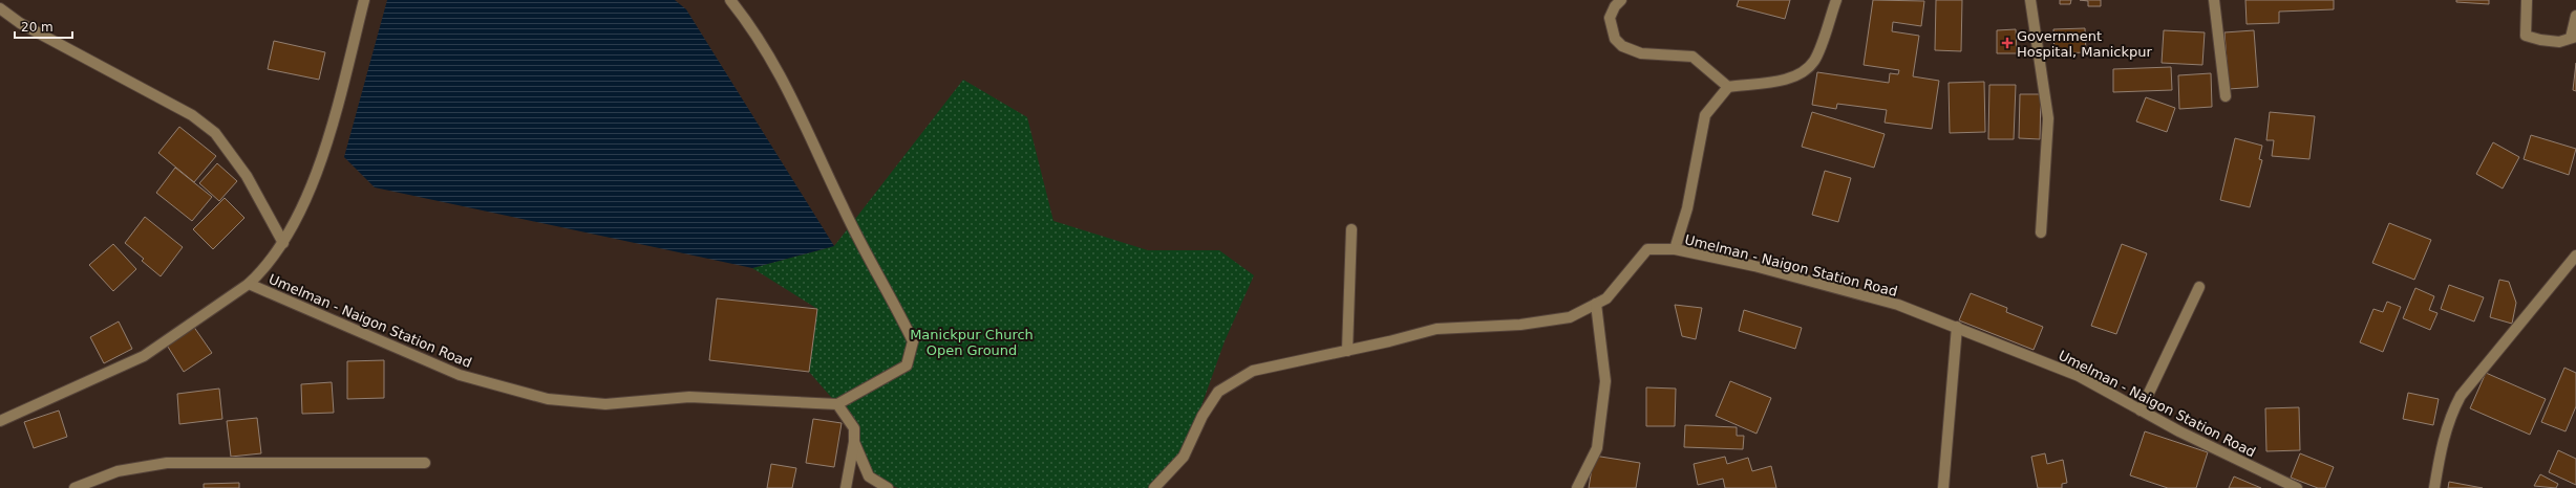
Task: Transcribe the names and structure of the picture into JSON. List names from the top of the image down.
{
  "streets": {
    "street": ["Umelman - Naigon Station Road"]
  },
  "parks": ["Manickpur Church Open Ground"],
  "places": {
    "health": ["Government Hospital, Manickpur"]
  },
  "scale_bar": "20 m"
}
